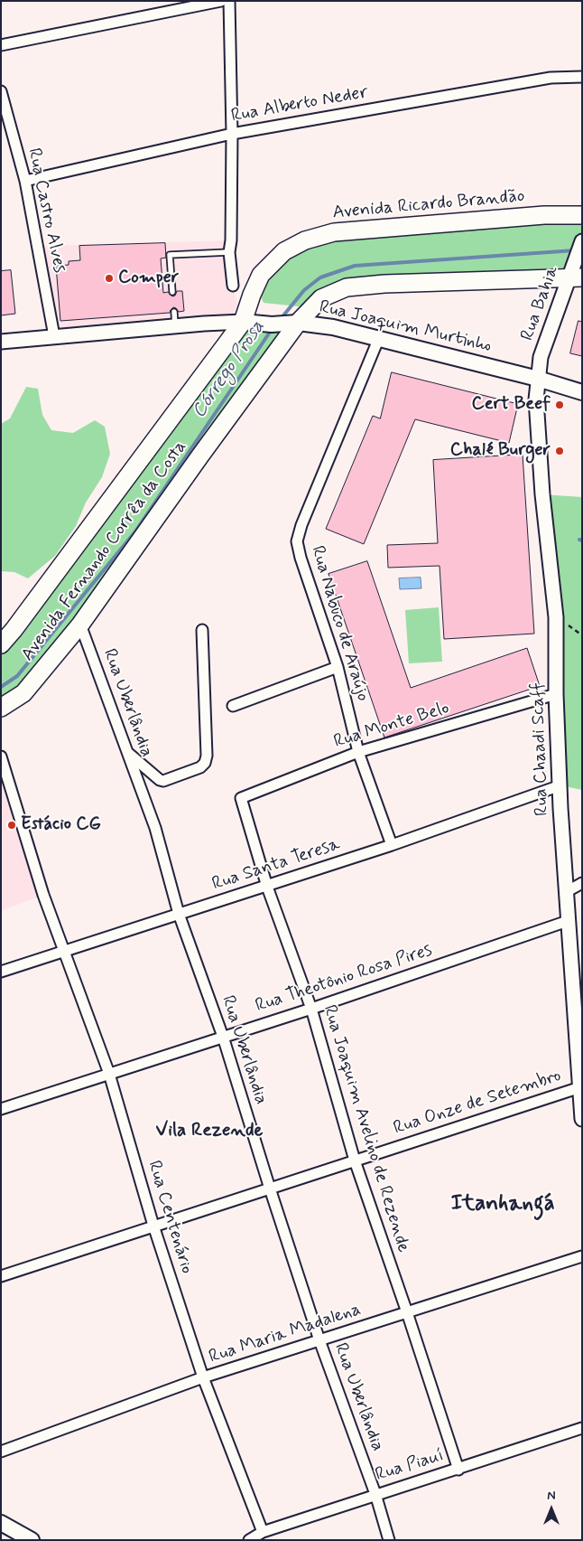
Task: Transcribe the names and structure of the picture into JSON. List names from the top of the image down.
{
  "streets": {
    "main road": ["Avenida Ricardo Brandão", "Rua Joaquim Murtinho", "Avenida Fernando Corrêa da Costa"],
    "street": [
      "Rua Alberto Neder",
      "Rua Castro Alves",
      "Rua Bahia",
      "Rua Nabuco de Araújo",
      "Rua Uberlândia",
      "Rua Monte Belo",
      "Rua Chaadi Scaff",
      "Rua Santa Teresa",
      "Rua Theotônio Rosa Pires",
      "Rua Onze de Setembro",
      "Rua Joaquim Avelino de Rezende",
      "Rua Centenário",
      "Rua Maria Madalena",
      "Rua Piauí"
    ]
  },
  "crossings": [
    ["Rua Alberto Neder", "Rua Castro Alves"],
    ["Avenida Ricardo Brandão", "Rua Joaquim Murtinho"],
    ["Avenida Ricardo Brandão", "Avenida Fernando Corrêa da Costa"],
    ["Rua Castro Alves", "Rua Joaquim Murtinho"],
    ["Rua Bahia", "Rua Joaquim Murtinho"],
    ["Rua Bahia", "Rua Chaadi Scaff"],
    ["Rua Joaquim Murtinho", "Avenida Fernando Corrêa da Costa"],
    ["Rua Joaquim Murtinho", "Rua Nabuco de Araújo"],
    ["Rua Joaquim Murtinho", "Rua Chaadi Scaff"],
    ["Avenida Fernando Corrêa da Costa", "Rua Uberlândia"],
    ["Rua Nabuco de Araújo", "Rua Monte Belo"],
    ["Rua Nabuco de Araújo", "Rua Santa Teresa"],
    ["Rua Uberlândia", "Rua Santa Teresa"],
    ["Rua Uberlândia", "Rua Theotônio Rosa Pires"],
    ["Rua Uberlândia", "Rua Onze de Setembro"],
    ["Rua Uberlândia", "Rua Maria Madalena"],
    ["Rua Uberlândia", "Rua Piauí"],
    ["Rua Monte Belo", "Rua Chaadi Scaff"],
    ["Rua Monte Belo", "Rua Joaquim Avelino de Rezende"],
    ["Rua Chaadi Scaff", "Rua Santa Teresa"],
    ["Rua Chaadi Scaff", "Rua Theotônio Rosa Pires"],
    ["Rua Chaadi Scaff", "Rua Onze de Setembro"],
    ["Rua Santa Teresa", "Rua Joaquim Avelino de Rezende"],
    ["Rua Santa Teresa", "Rua Centenário"],
    ["Rua Theotônio Rosa Pires", "Rua Joaquim Avelino de Rezende"],
    ["Rua Theotônio Rosa Pires", "Rua Centenário"],
    ["Rua Onze de Setembro", "Rua Joaquim Avelino de Rezende"],
    ["Rua Onze de Setembro", "Rua Centenário"],
    ["Rua Joaquim Avelino de Rezende", "Rua Maria Madalena"],
    ["Rua Joaquim Avelino de Rezende", "Rua Piauí"],
    ["Rua Centenário", "Rua Maria Madalena"],
    ["Rua Centenário", "Rua Piauí"]
  ],
  "districts": ["Vila Rezende", "Itanhangá"],
  "water": ["Córrego Prosa"],
  "places": [
    "Comper",
    "Cert Beef",
    "Chalé Burger",
    "Estácio CG"
  ],
  "north": "top"
}
